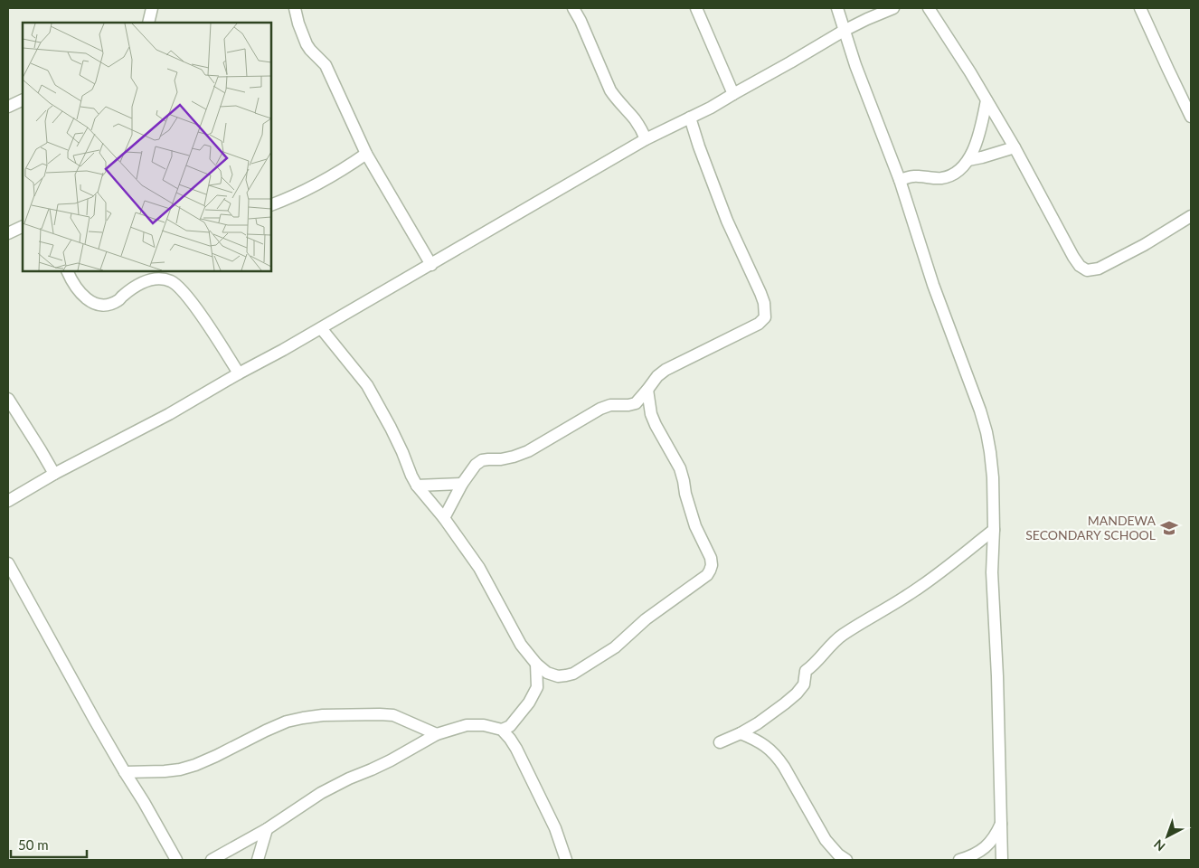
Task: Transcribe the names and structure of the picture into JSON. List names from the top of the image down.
{
  "places": {
    "school or university": ["MANDEWA SECONDARY SCHOOL"]
  },
  "scale_bar": "50 m",
  "north": "bottom left"
}
